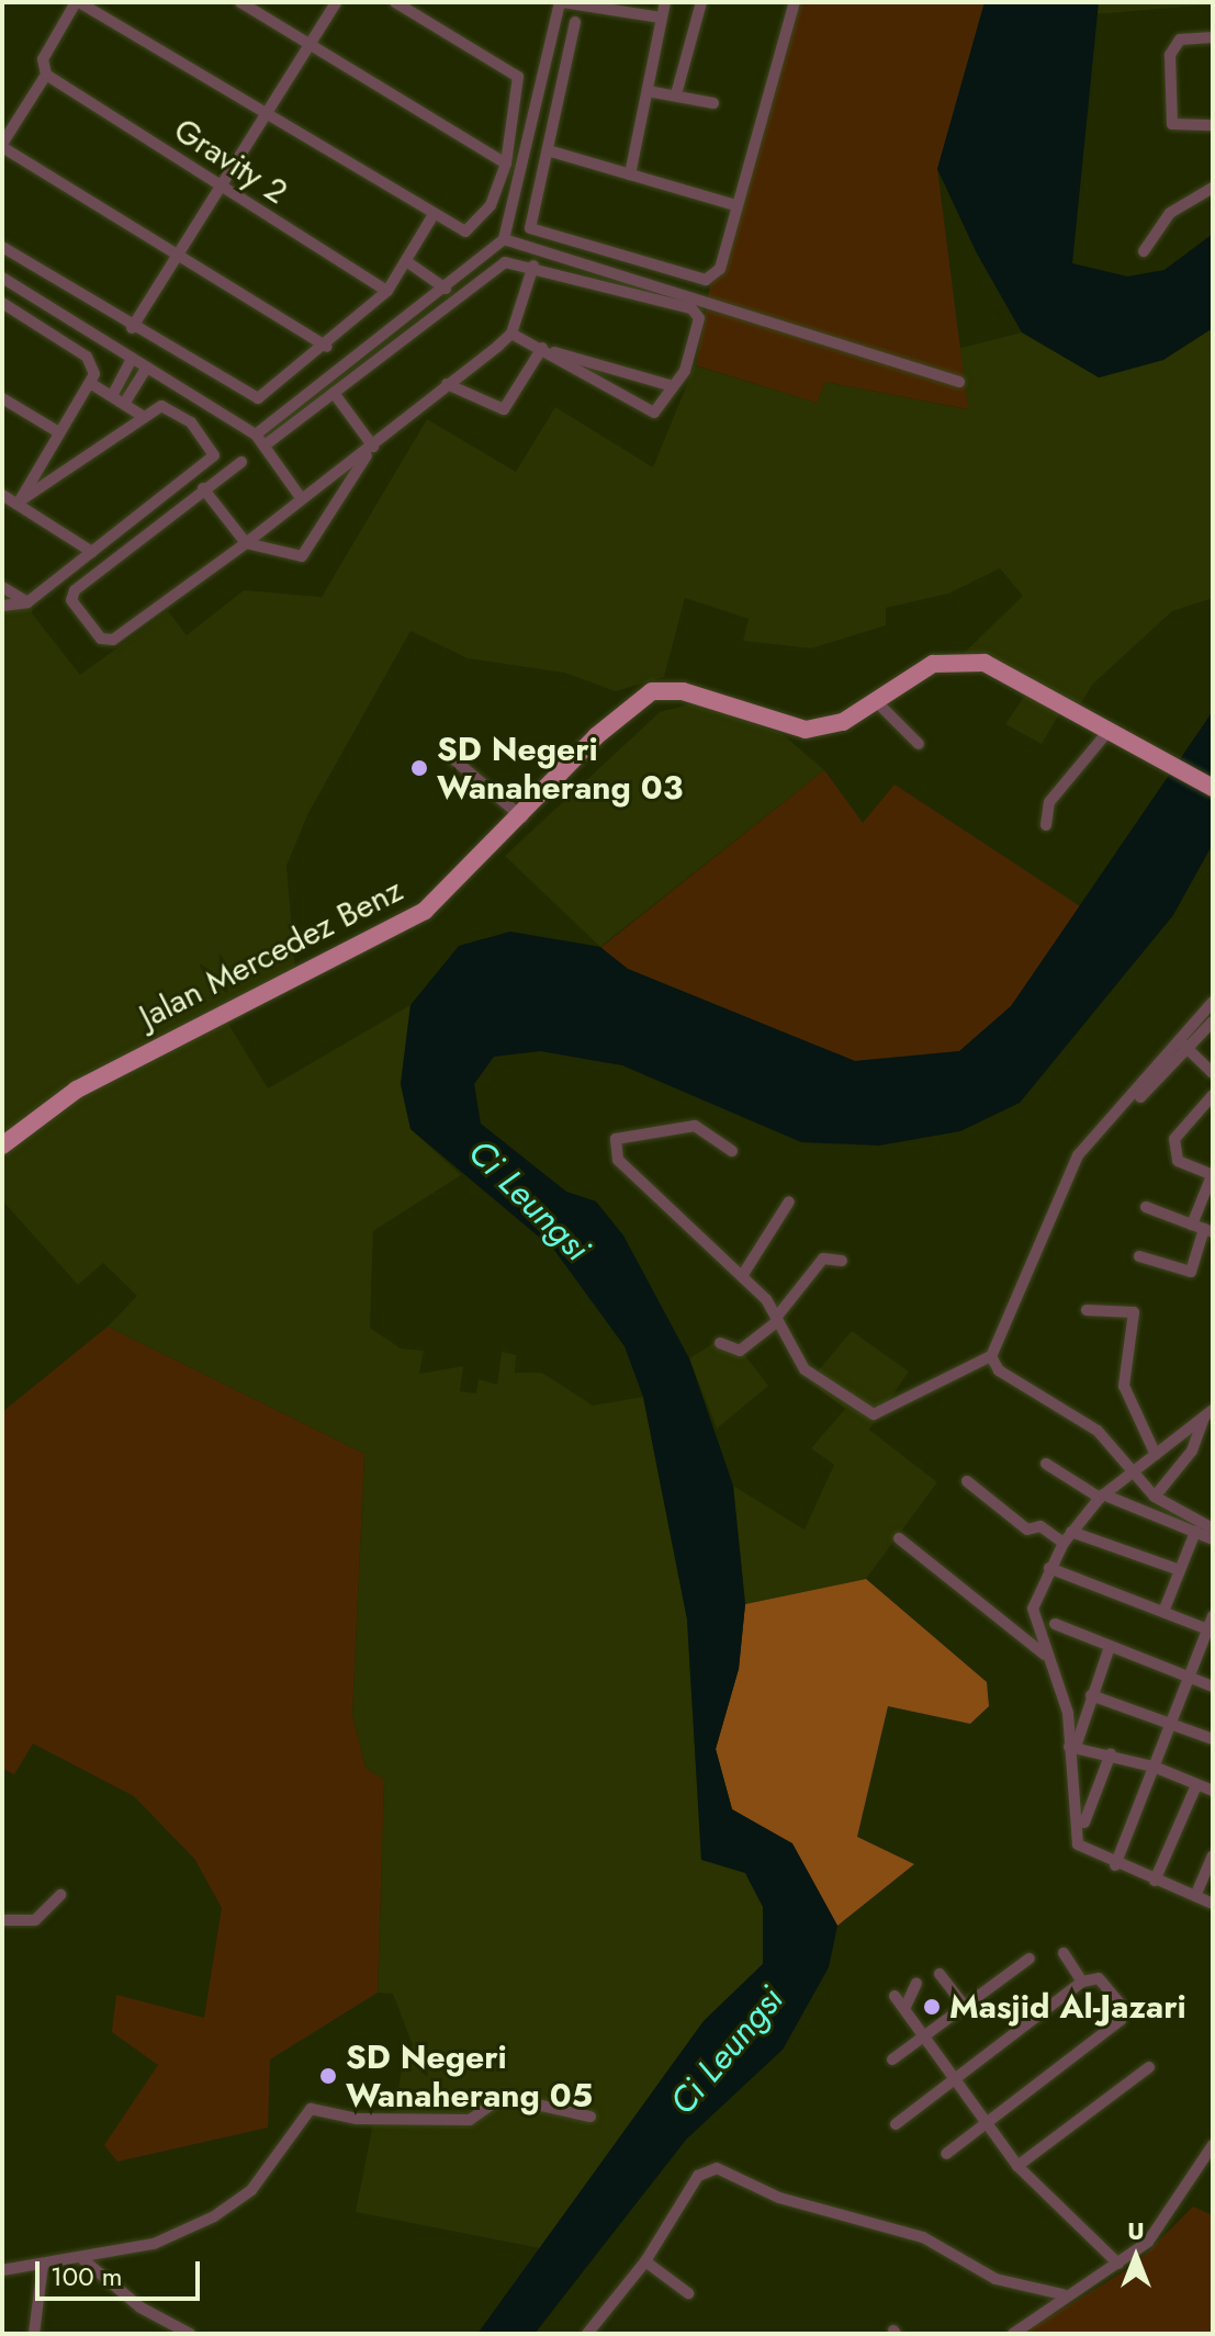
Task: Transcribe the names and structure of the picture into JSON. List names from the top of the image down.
{
  "streets": {
    "main road": ["Jalan Mercedez Benz"],
    "street": ["Gravity 2"]
  },
  "water": ["Ci Leungsi"],
  "places": ["SD Negeri Wanaherang 03", "Masjid Al-Jazari", "SD Negeri Wanaherang 05"],
  "scale_bar": "100 m",
  "north": "top"
}
